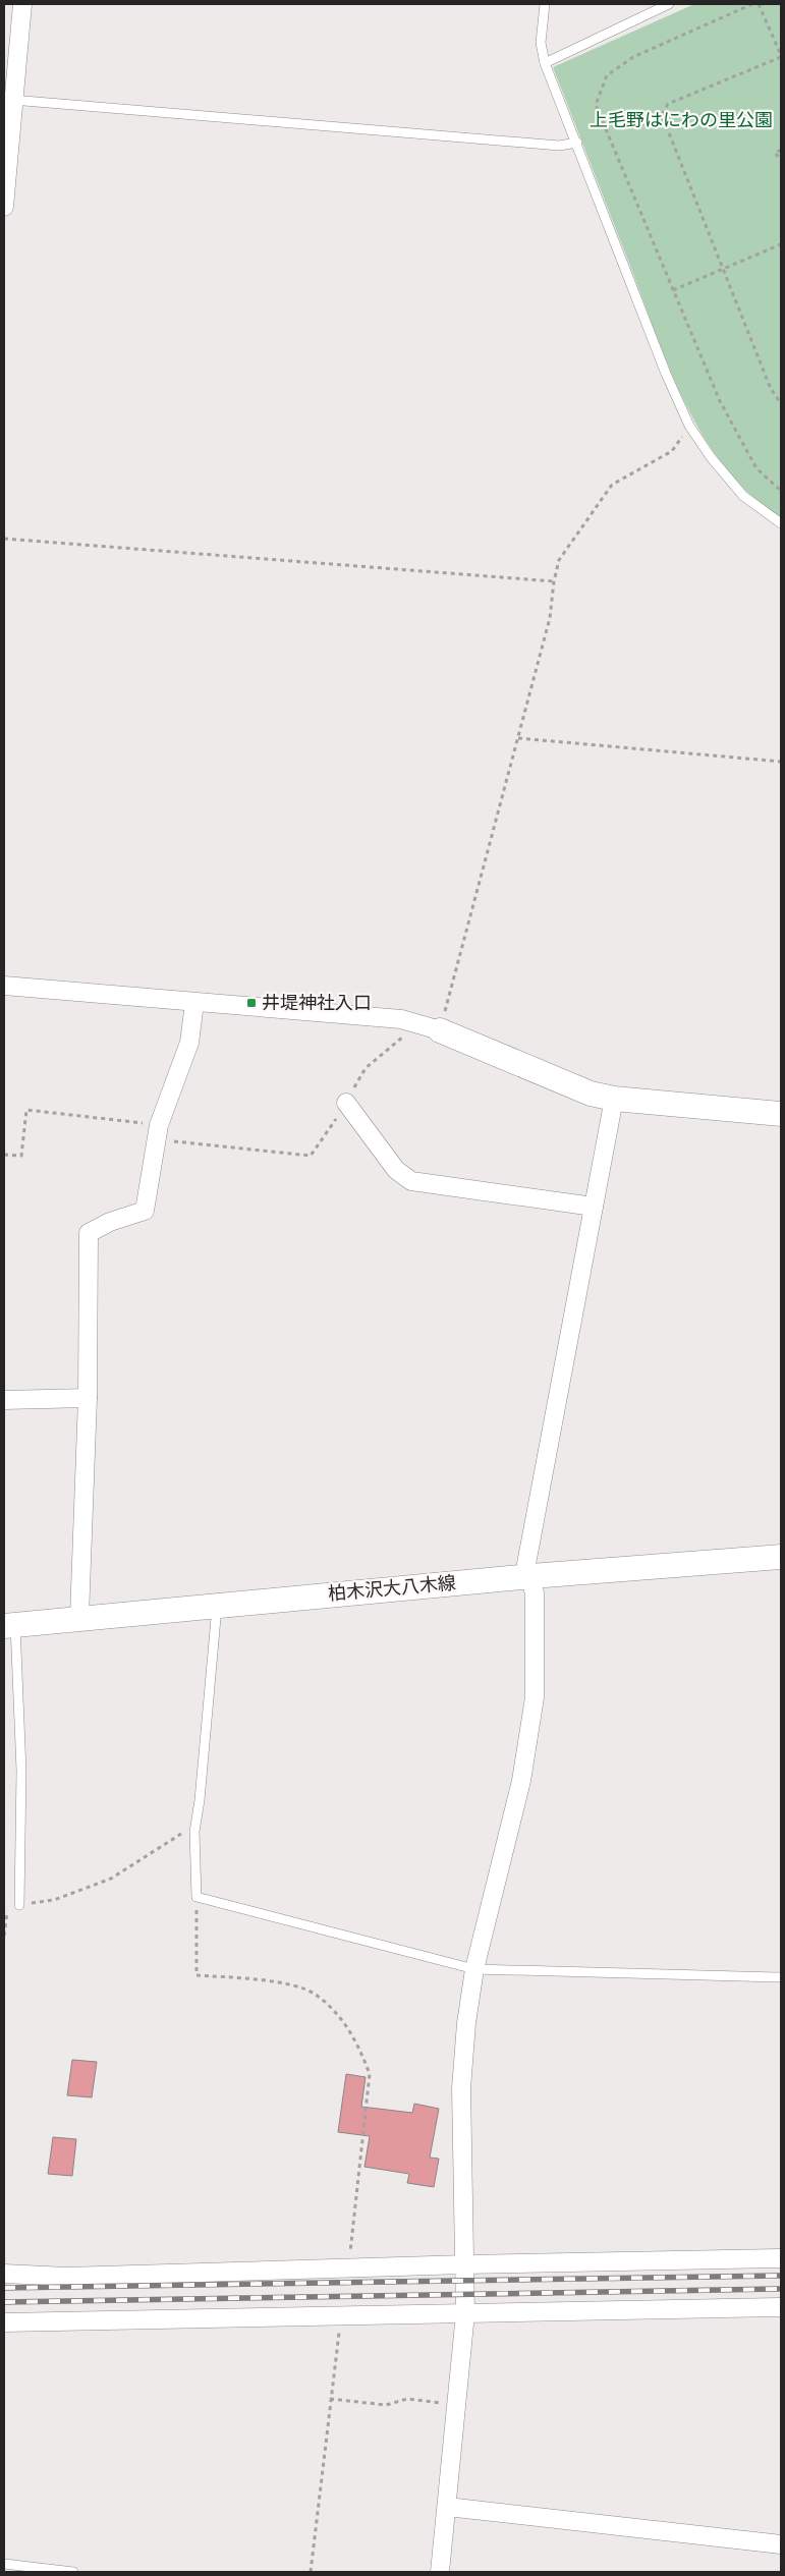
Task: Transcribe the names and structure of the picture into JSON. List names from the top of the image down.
{
  "streets": {
    "main road": ["柏木沢大八木線"]
  },
  "parks": ["上毛野はにわの里公園"],
  "places": {
    "transit": ["井堤神社入口"]
  }
}
